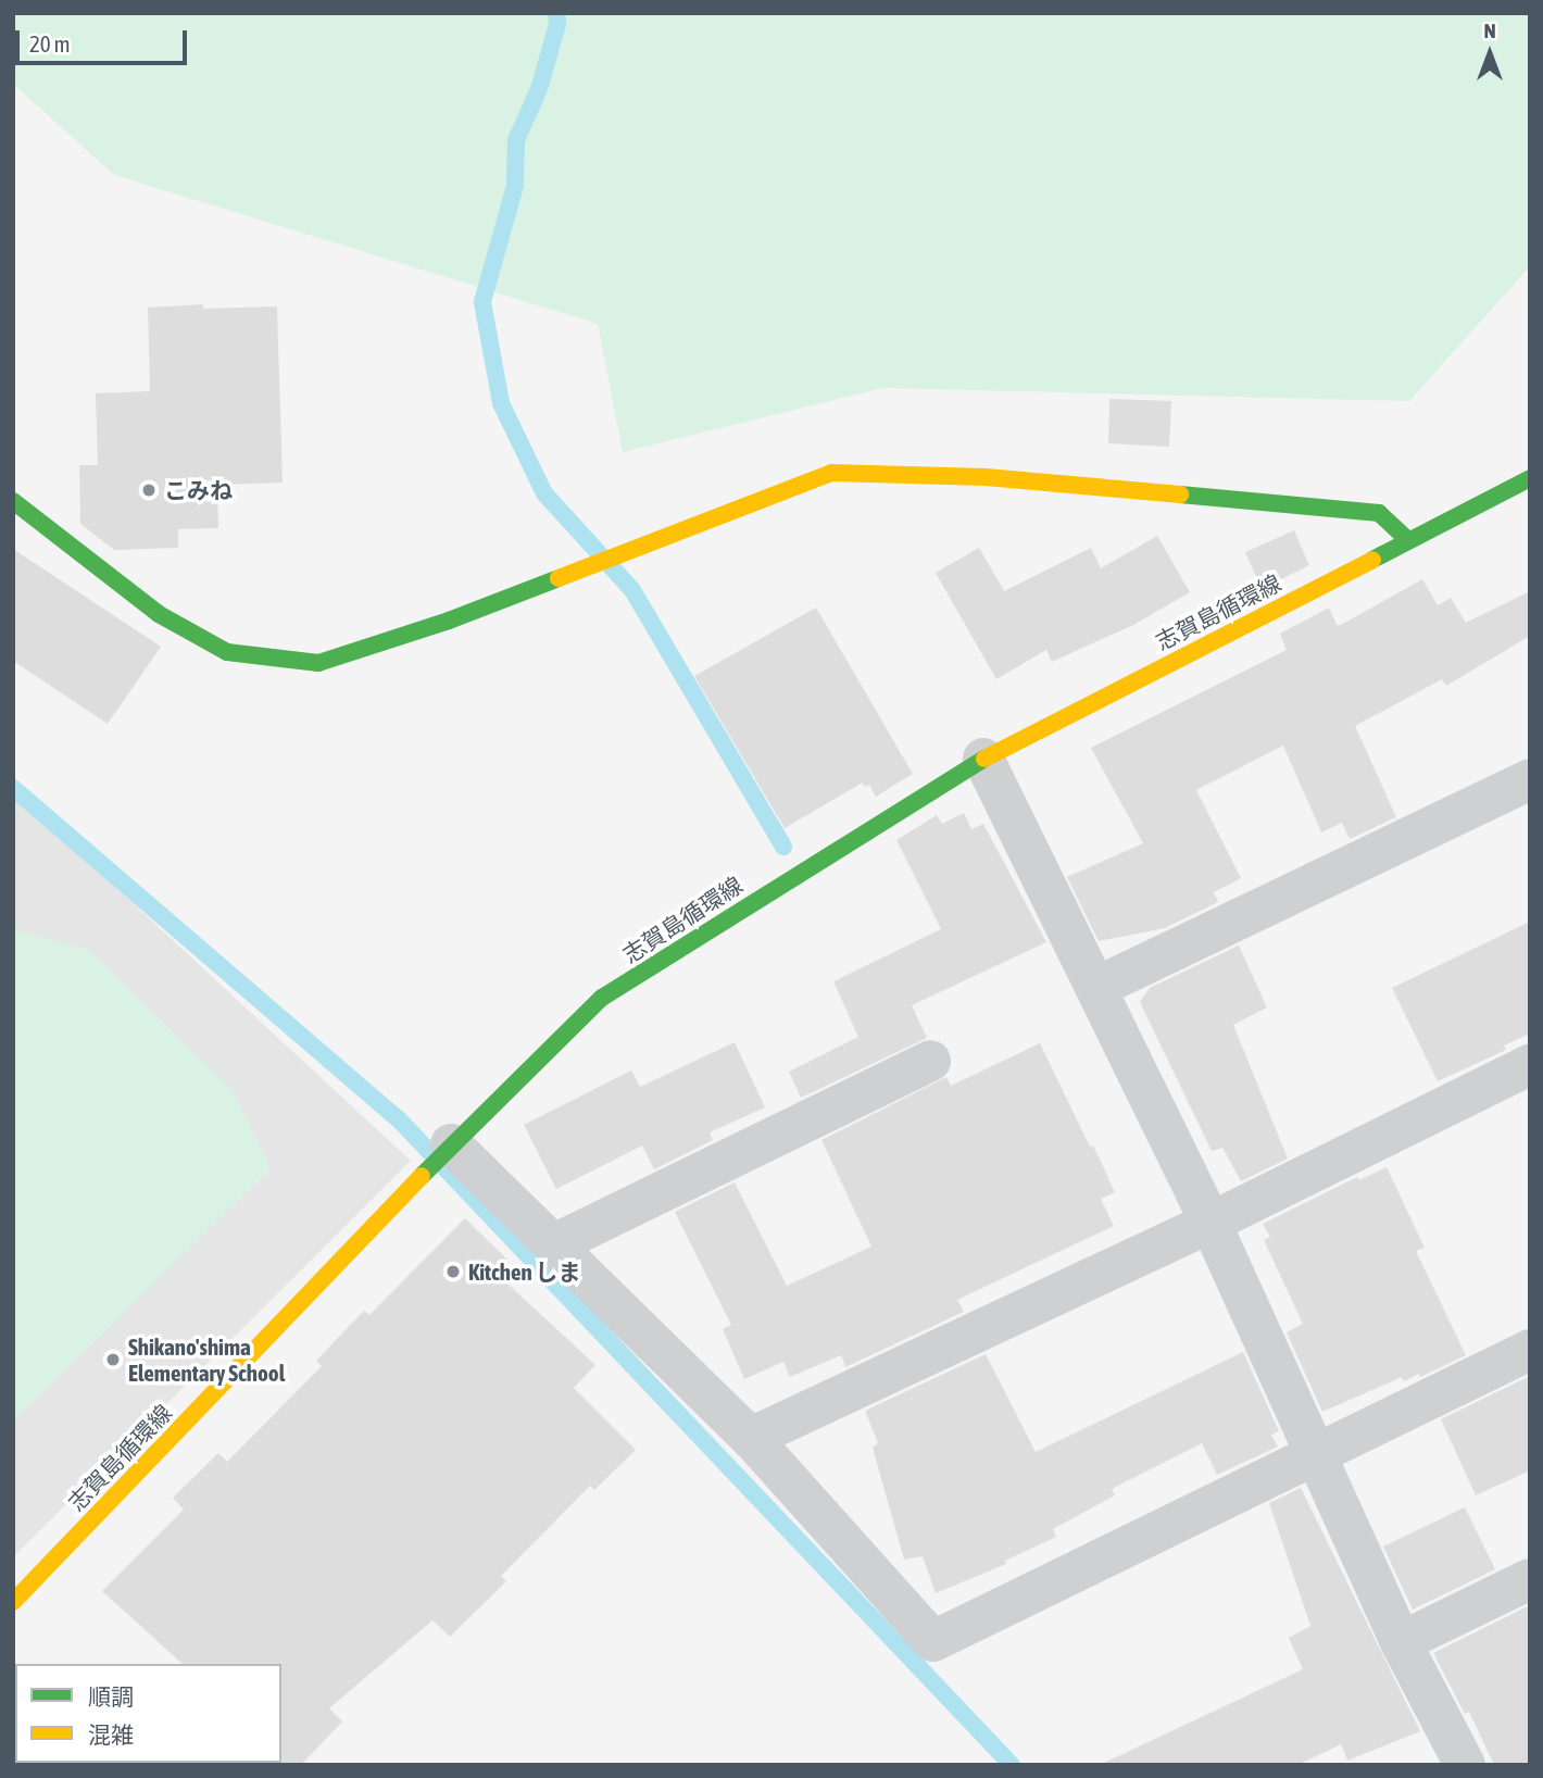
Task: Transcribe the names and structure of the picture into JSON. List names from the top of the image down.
{
  "streets": {
    "main road": ["志賀島循環線"]
  },
  "places": ["こみね", "Kitchen しま", "Shikano'shima Elementary School"],
  "legend": ["順調", "混雑"],
  "scale_bar": "20 m",
  "north": "top"
}
